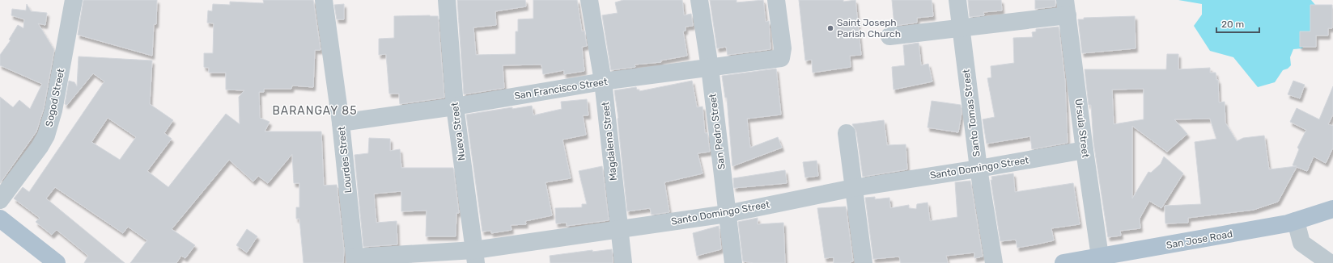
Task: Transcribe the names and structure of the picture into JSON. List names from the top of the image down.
{
  "streets": {
    "main road": ["San Jose Road"],
    "street": [
      "San Francisco Street",
      "Sogod Street",
      "Santo Tomas Street",
      "Ursula Street",
      "Nueva Street",
      "San Pedro Street",
      "Magdalena Street",
      "Lourdes Street",
      "Santo Domingo Street"
    ]
  },
  "crossings": [
    ["San Francisco Street", "Nueva Street"],
    ["San Francisco Street", "San Pedro Street"],
    ["San Francisco Street", "Magdalena Street"],
    ["San Francisco Street", "Lourdes Street"],
    ["Santo Tomas Street", "Santo Domingo Street"],
    ["Ursula Street", "Santo Domingo Street"],
    ["Ursula Street", "San Jose Road"],
    ["Nueva Street", "Santo Domingo Street"],
    ["San Pedro Street", "Santo Domingo Street"],
    ["Magdalena Street", "Santo Domingo Street"],
    ["Lourdes Street", "Santo Domingo Street"]
  ],
  "districts": ["BARANGAY 85"],
  "places": ["Saint Joseph Parish Church"],
  "scale_bar": "20 m"
}
